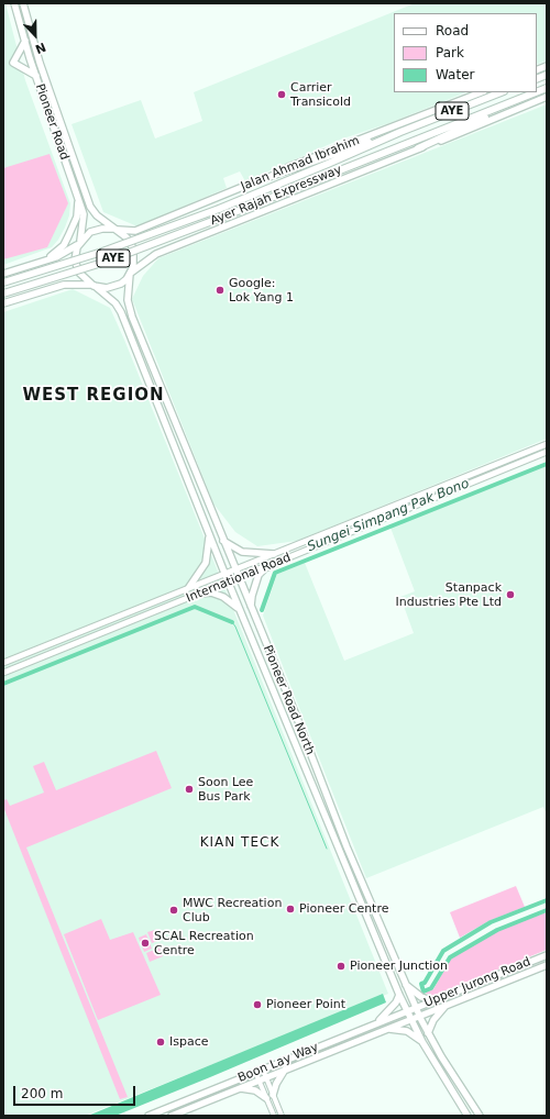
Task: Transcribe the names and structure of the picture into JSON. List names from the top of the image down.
{
  "streets": {
    "highway": ["AYE", "Ayer Rajah Expressway"],
    "main road": [
      "Pioneer Road",
      "Jalan Ahmad Ibrahim",
      "International Road",
      "Pioneer Road North",
      "Upper Jurong Road",
      "Boon Lay Way"
    ]
  },
  "crossings": [
    ["Pioneer Road", "Jalan Ahmad Ibrahim"],
    ["Pioneer Road", "Pioneer Road North"],
    ["Jalan Ahmad Ibrahim", "Pioneer Road North"],
    ["International Road", "Pioneer Road North"],
    ["Pioneer Road North", "Upper Jurong Road"],
    ["Pioneer Road North", "Boon Lay Way"],
    ["Upper Jurong Road", "Boon Lay Way"]
  ],
  "districts": ["WEST REGION", "KIAN TECK"],
  "water": ["Sungei Simpang Pak Bono"],
  "places": [
    "Carrier Transicold",
    "Google: Lok Yang 1",
    "Stanpack Industries Pte Ltd",
    "Soon Lee Bus Park",
    "Pioneer Centre",
    "MWC Recreation Club",
    "SCAL Recreation Centre",
    "Pioneer Junction",
    "Pioneer Point",
    "Ispace"
  ],
  "legend": ["Road", "Park", "Water"],
  "scale_bar": "200 m",
  "north": "bottom"
}
